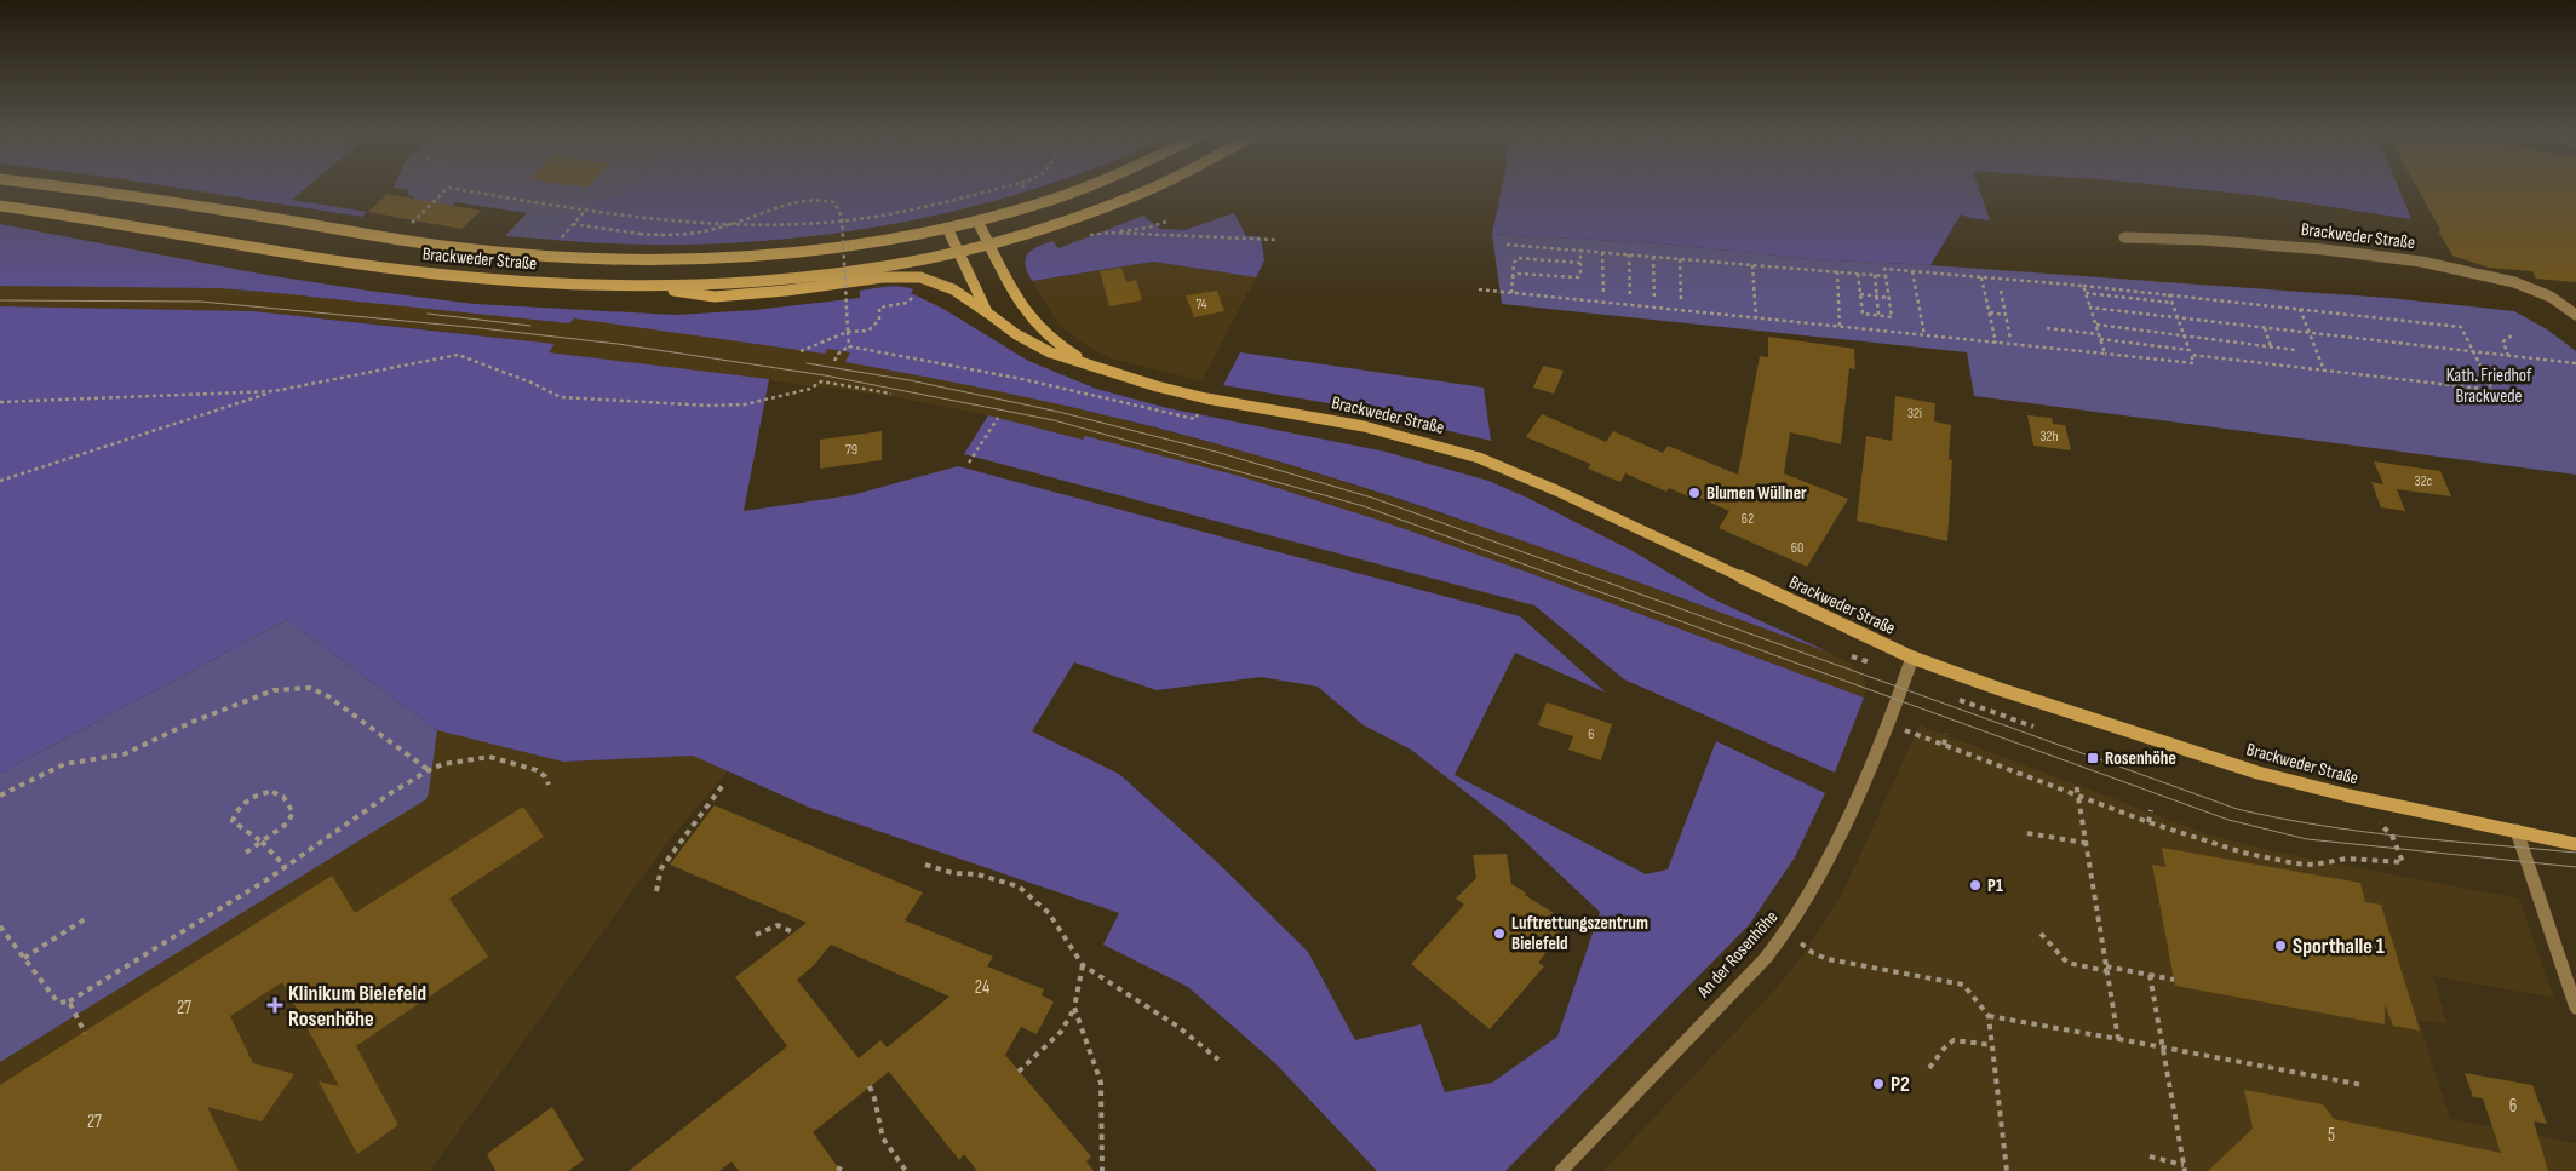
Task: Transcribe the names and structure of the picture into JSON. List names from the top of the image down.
{
  "streets": {
    "main road": ["Brackweder Straße"],
    "street": ["An der Rosenhöhe"]
  },
  "crossings": [
    ["Brackweder Straße", "An der Rosenhöhe"]
  ],
  "parks": ["Kath. Friedhof Brackwede"],
  "places": {
    "other": [
      "Blumen Wüllner",
      "P1",
      "Luftrettungszentrum Bielefeld",
      "Sporthalle 1",
      "P2"
    ],
    "transit": ["Rosenhöhe"],
    "health": ["Klinikum Bielefeld Rosenhöhe"]
  },
  "house_numbers": [
    "74",
    "32i",
    "32h",
    "79",
    "32c",
    "62",
    "60",
    "6",
    "24",
    "27",
    "6",
    "27",
    "5"
  ]
}
